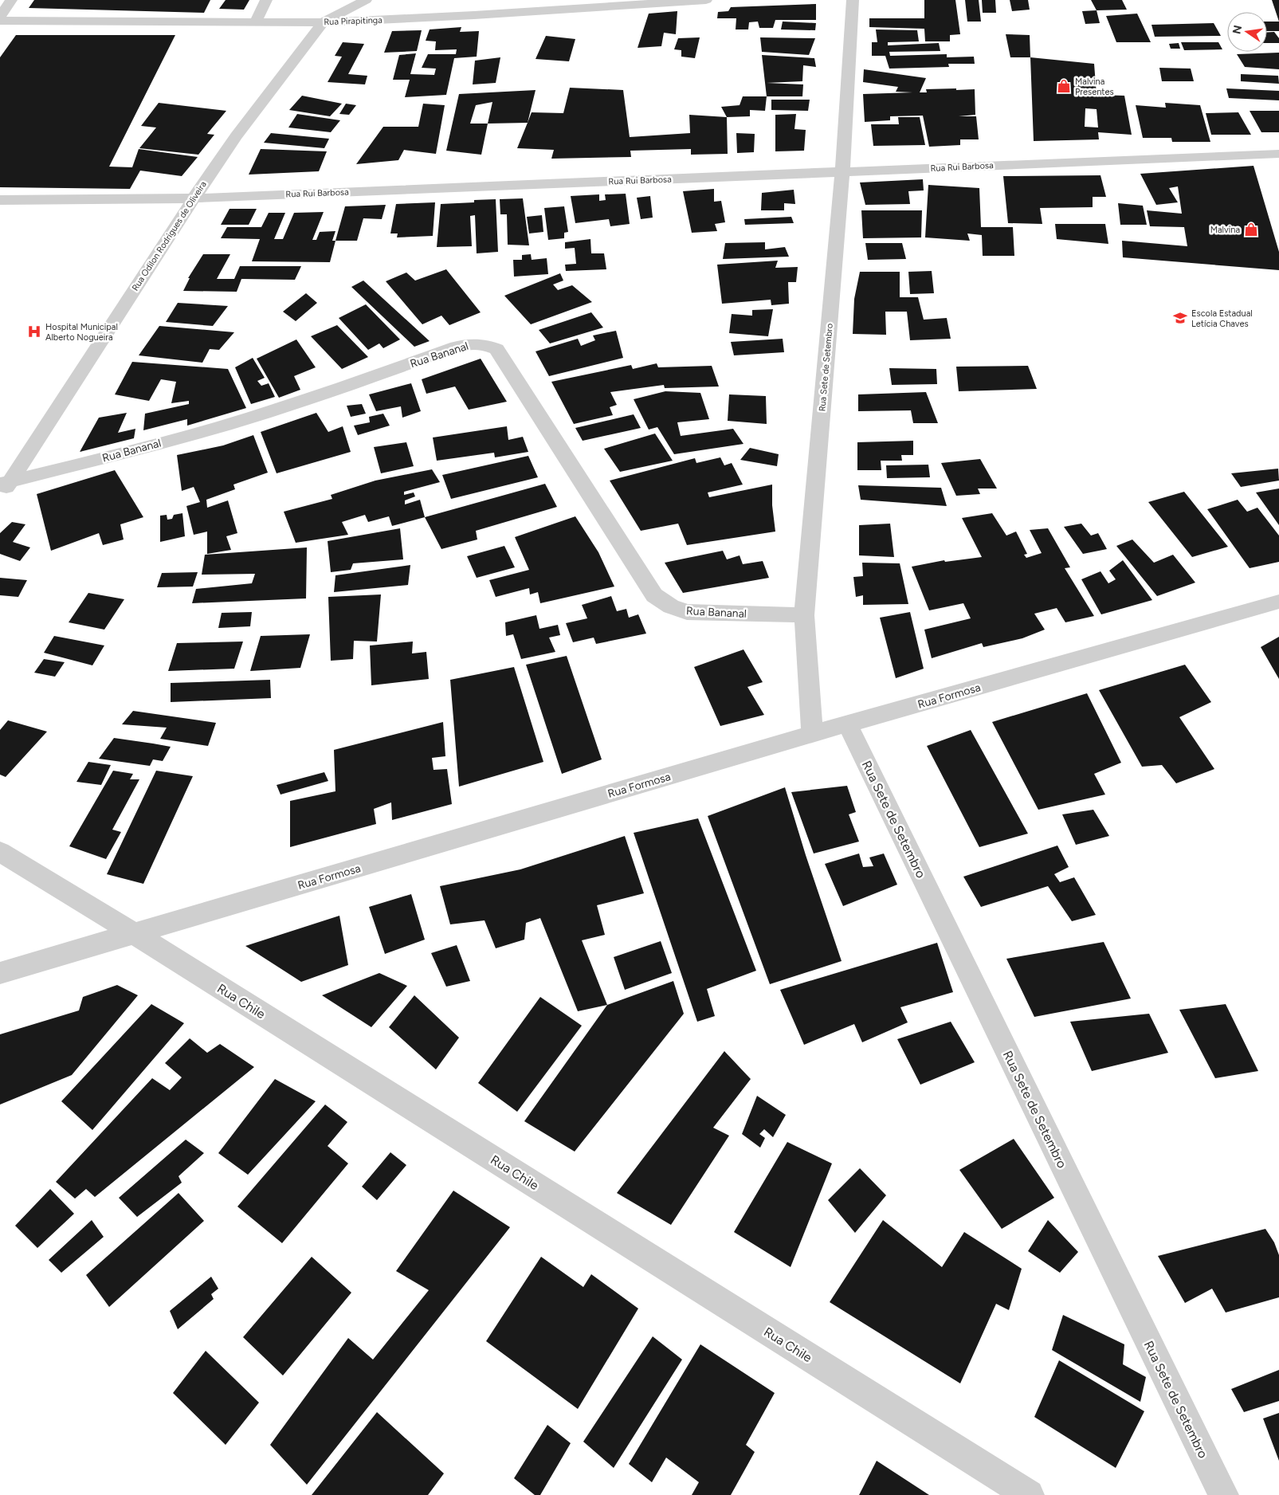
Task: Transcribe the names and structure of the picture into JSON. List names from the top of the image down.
{
  "streets": {
    "street": [
      "Rua Pirapitinga",
      "Rua Rui Barbosa",
      "Rua Odilon Rodrigues de Oliveira",
      "Rua Bananal",
      "Rua Sete de Setembro",
      "Rua Formosa",
      "Rua Chile"
    ]
  },
  "crossings": [
    ["Rua Pirapitinga", "Rua Odilon Rodrigues de Oliveira"],
    ["Rua Rui Barbosa", "Rua Odilon Rodrigues de Oliveira"],
    ["Rua Rui Barbosa", "Rua Sete de Setembro"],
    ["Rua Odilon Rodrigues de Oliveira", "Rua Bananal"],
    ["Rua Bananal", "Rua Sete de Setembro"],
    ["Rua Sete de Setembro", "Rua Formosa"],
    ["Rua Formosa", "Rua Chile"]
  ],
  "places": {
    "shop": ["Malvina Presentes", "Malvina"],
    "school or university": ["Escola Estadual Letícia Chaves"],
    "hospital": ["Hospital Municipal Alberto Nogueira"]
  },
  "north": "left"
}
